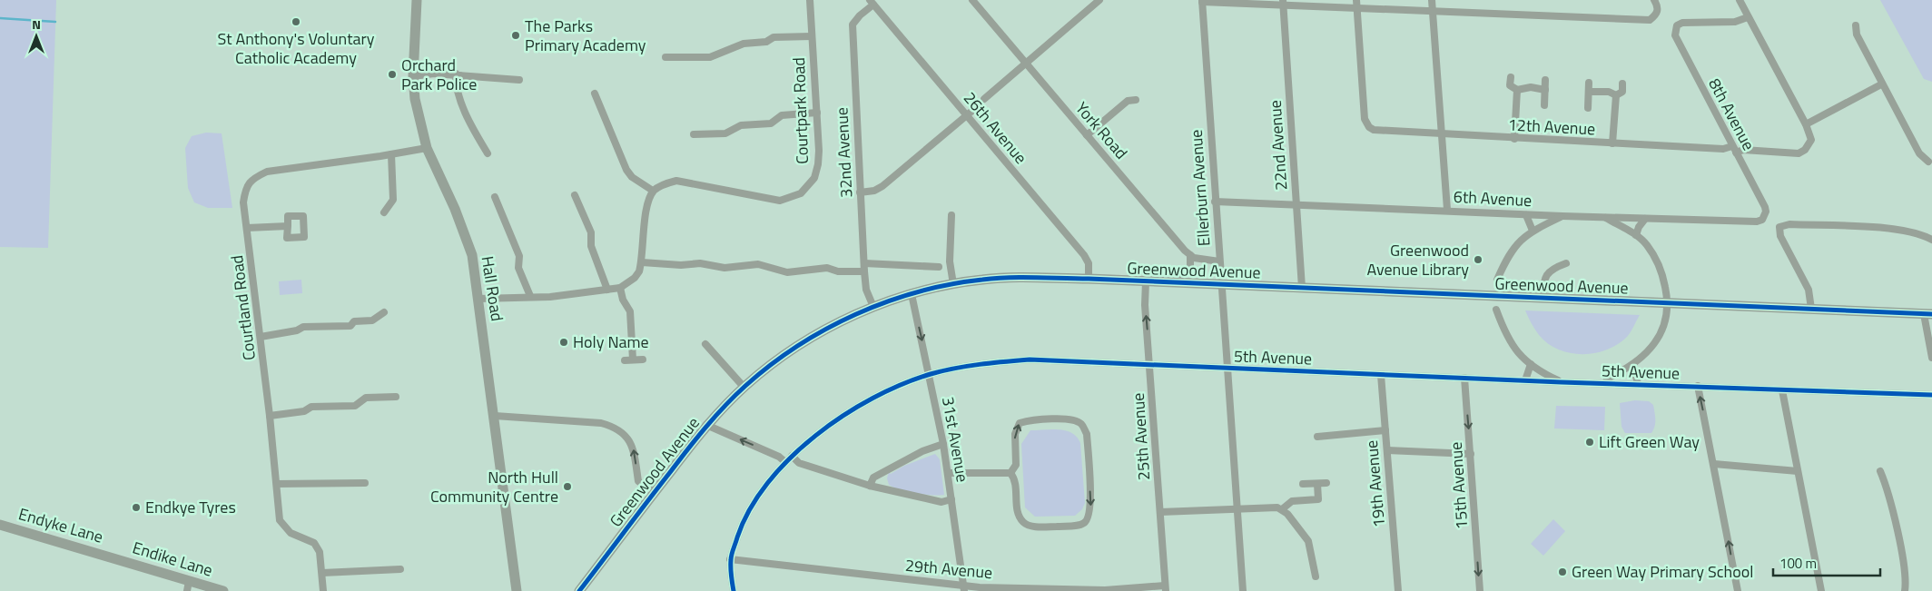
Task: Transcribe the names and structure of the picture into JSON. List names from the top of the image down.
{
  "streets": {
    "street": [
      "Courtpark Road",
      "8th Avenue",
      "12th Avenue",
      "26th Avenue",
      "York Road",
      "22nd Avenue",
      "32nd Avenue",
      "Ellerburn Avenue",
      "6th Avenue",
      "Greenwood Avenue",
      "Hall Road",
      "Courtland Road",
      "5th Avenue",
      "25th Avenue",
      "31st Avenue",
      "19th Avenue",
      "15th Avenue",
      "Endyke Lane",
      "Endike Lane",
      "29th Avenue"
    ]
  },
  "crossings": [
    ["8th Avenue", "12th Avenue"],
    ["8th Avenue", "6th Avenue"],
    ["26th Avenue", "32nd Avenue"],
    ["26th Avenue", "Greenwood Avenue"],
    ["22nd Avenue", "6th Avenue"],
    ["22nd Avenue", "Greenwood Avenue"],
    ["32nd Avenue", "Greenwood Avenue"],
    ["Ellerburn Avenue", "6th Avenue"],
    ["Ellerburn Avenue", "Greenwood Avenue"],
    ["Ellerburn Avenue", "5th Avenue"],
    ["6th Avenue", "Greenwood Avenue"],
    ["Greenwood Avenue", "5th Avenue"],
    ["Greenwood Avenue", "25th Avenue"],
    ["Greenwood Avenue", "31st Avenue"],
    ["Hall Road", "Courtland Road"],
    ["5th Avenue", "25th Avenue"],
    ["5th Avenue", "31st Avenue"],
    ["5th Avenue", "19th Avenue"],
    ["5th Avenue", "15th Avenue"],
    ["5th Avenue", "29th Avenue"],
    ["25th Avenue", "29th Avenue"],
    ["31st Avenue", "29th Avenue"],
    ["Endyke Lane", "Endike Lane"]
  ],
  "one_way": ["15th Avenue"],
  "places": [
    "St Anthony's Voluntary Catholic Academy",
    "The Parks Primary Academy",
    "Orchard Park Police",
    "Greenwood Avenue Library",
    "Holy Name",
    "Lift Green Way",
    "North Hull Community Centre",
    "Endkye Tyres",
    "Green Way Primary School"
  ],
  "scale_bar": "100 m",
  "north": "top"
}
